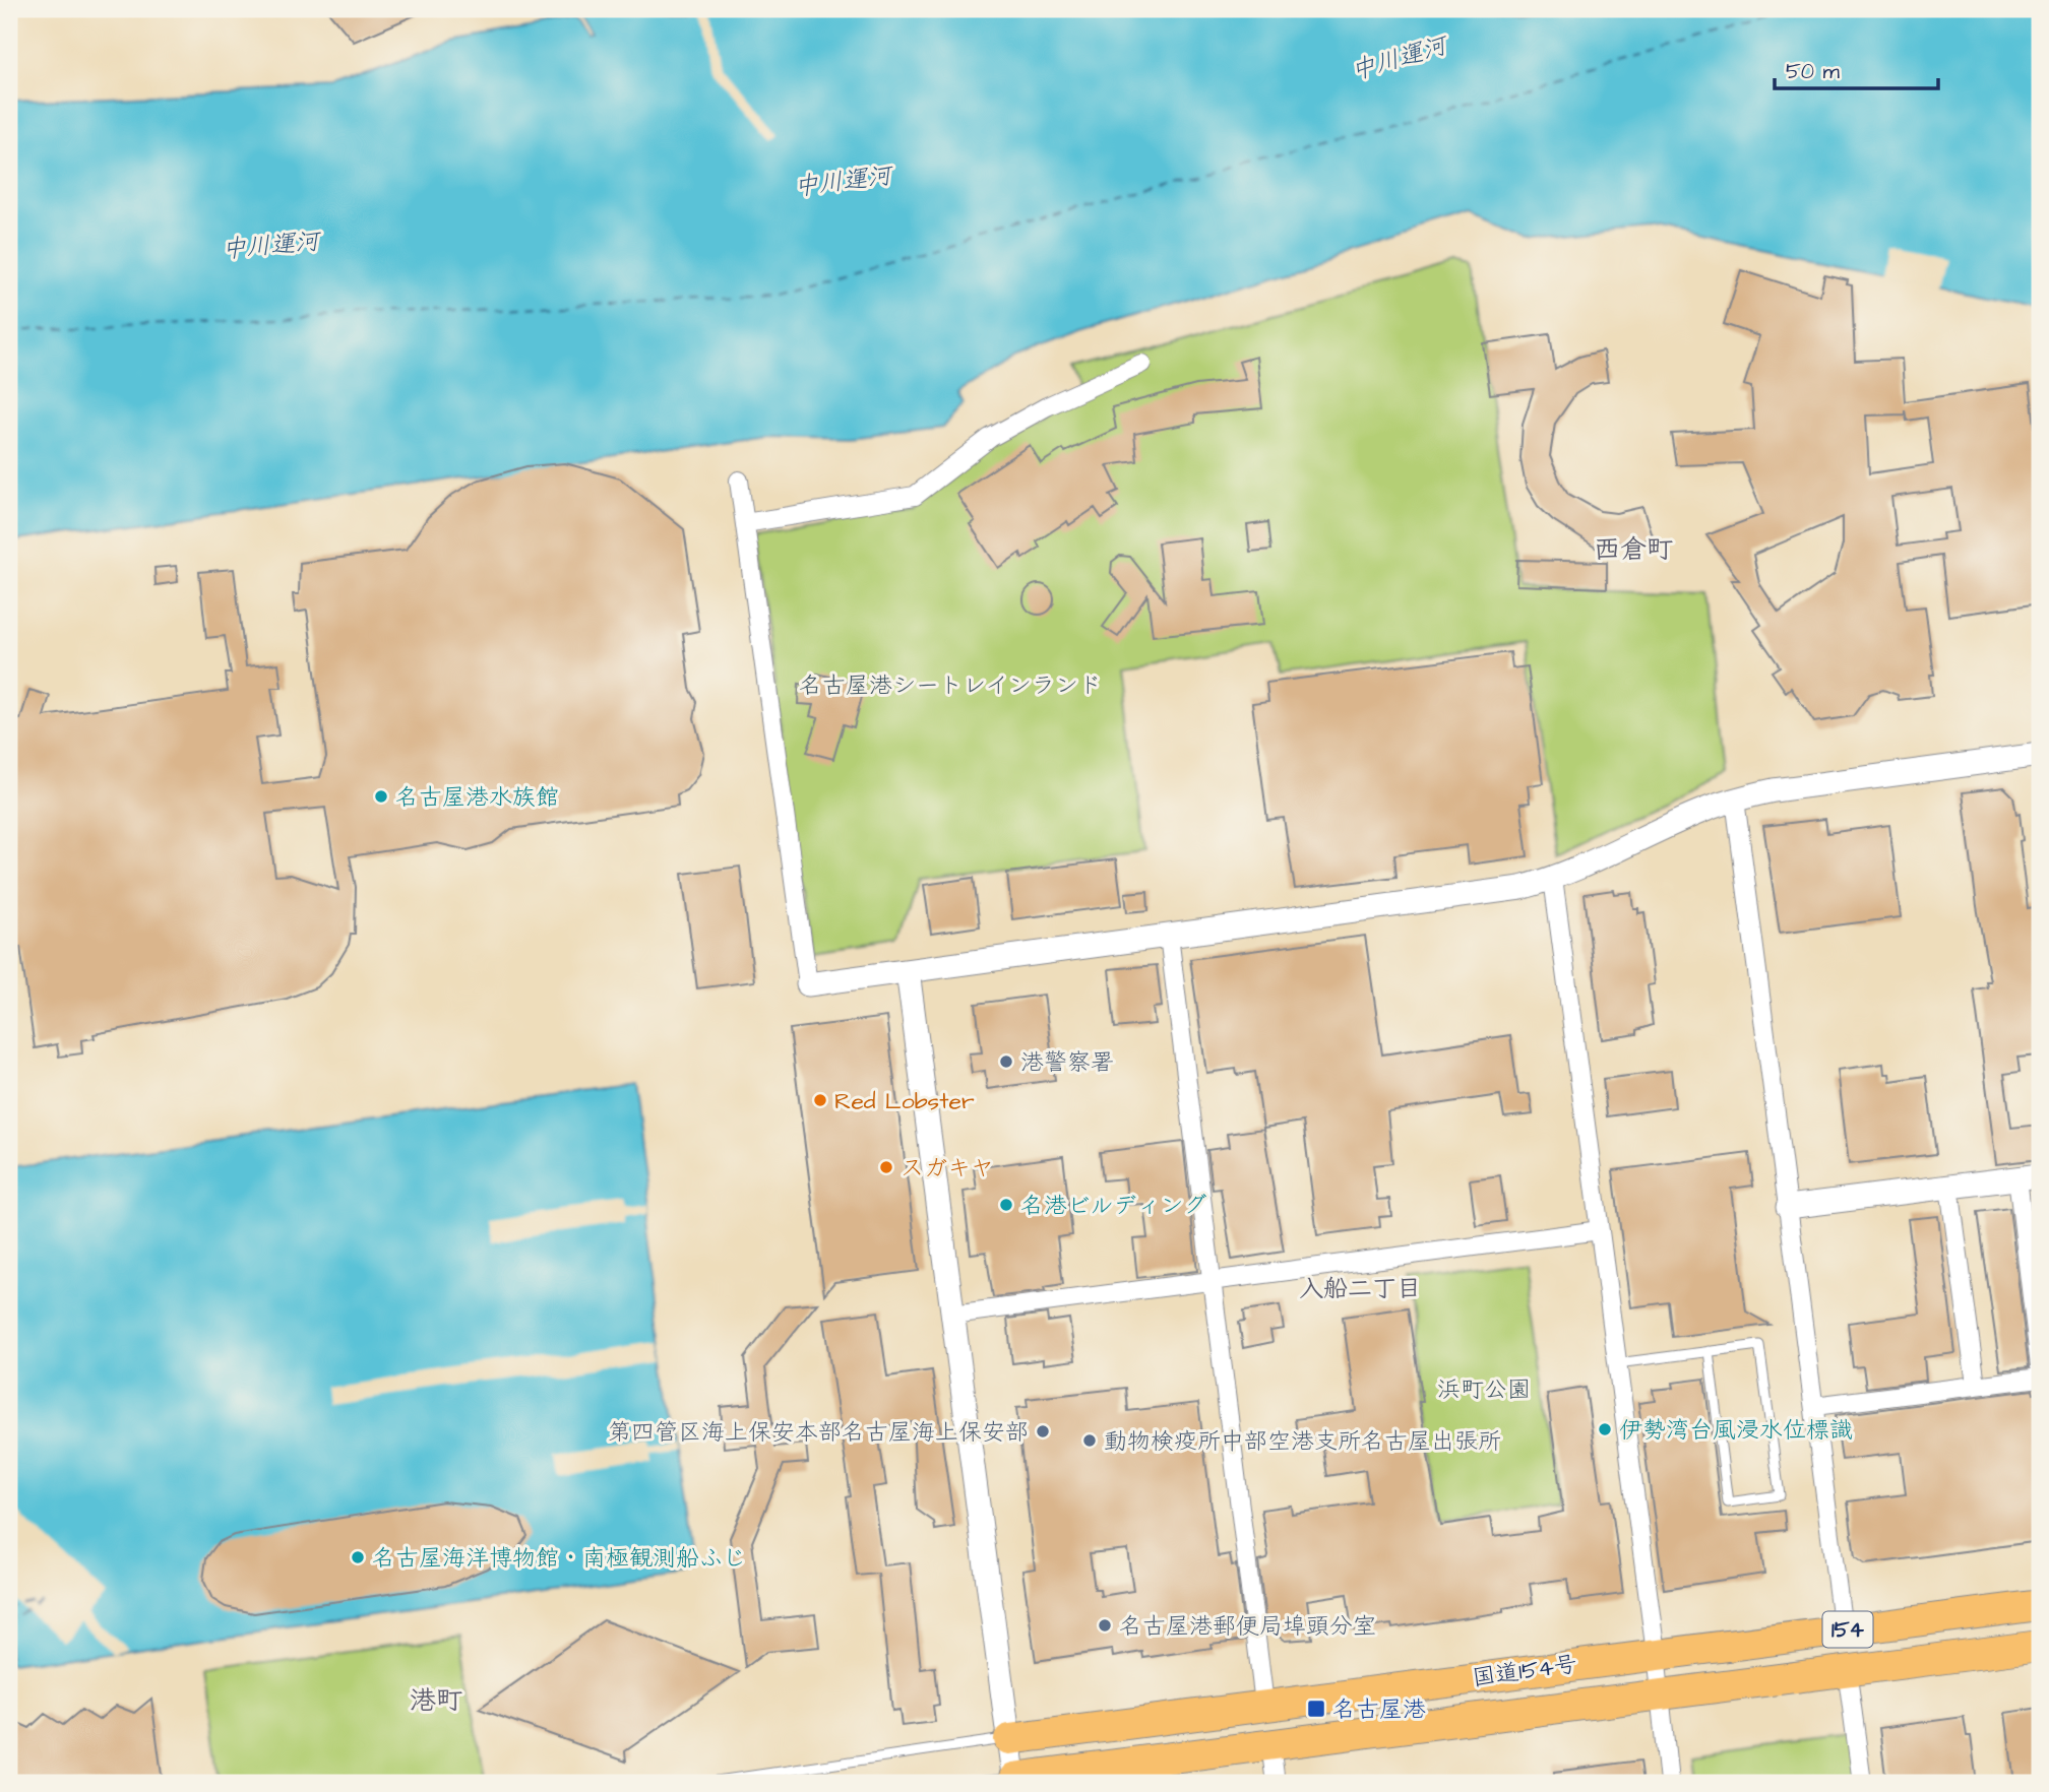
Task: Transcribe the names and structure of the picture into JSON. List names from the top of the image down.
{
  "streets": {
    "highway": ["154", "国道154号"]
  },
  "districts": ["西倉町", "入船二丁目", "港町"],
  "water": ["中川運河"],
  "parks": ["名古屋港シートレインランド", "浜町公園"],
  "places": {
    "other": [
      "名古屋港水族館",
      "港警察署",
      "Red Lobster",
      "スガキヤ",
      "名港ビルディング",
      "伊勢湾台風浸水位標識",
      "第四管区海上保安本部名古屋海上保安部",
      "動物検疫所中部空港支所名古屋出張所",
      "名古屋海洋博物館・南極観測船ふじ",
      "名古屋港郵便局埠頭分室"
    ],
    "transit": ["名古屋港"]
  },
  "scale_bar": "50 m"
}
